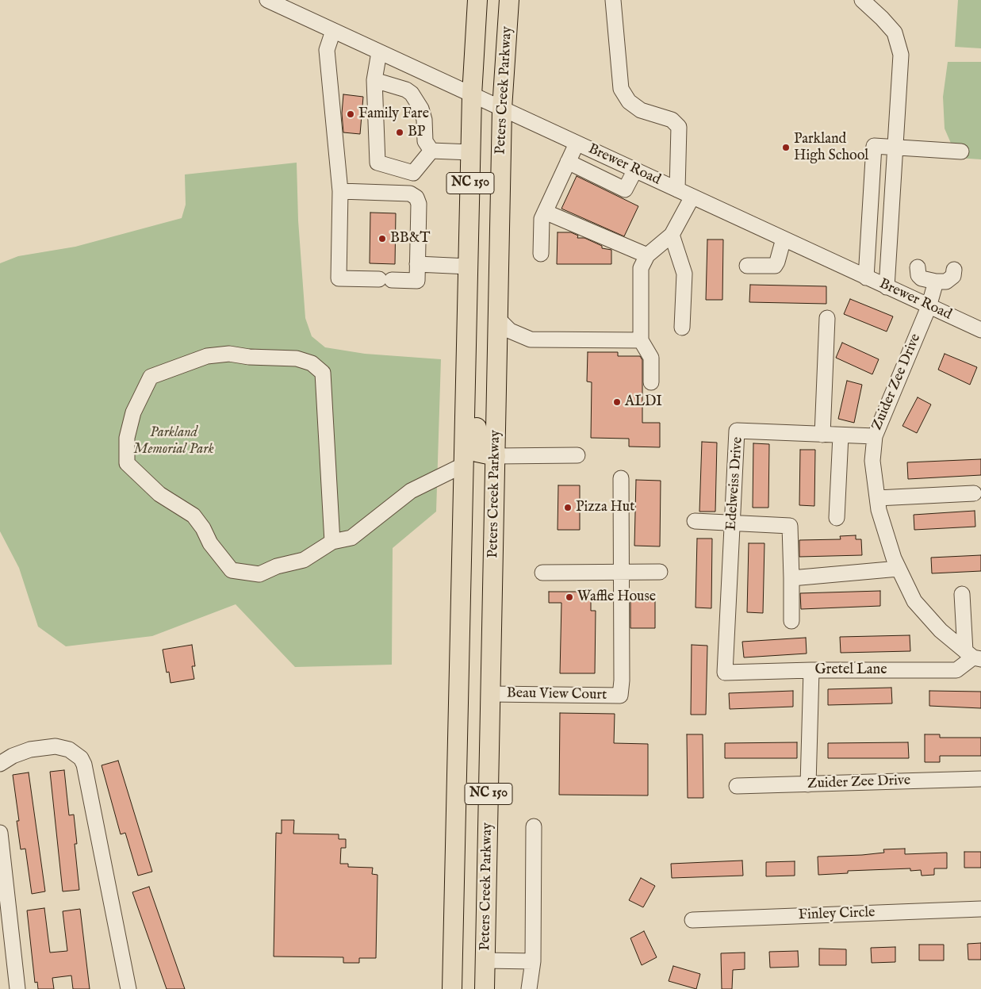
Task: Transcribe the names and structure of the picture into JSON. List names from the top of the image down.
{
  "streets": {
    "main road": ["Peters Creek Parkway", "NC 150"],
    "street": [
      "Brewer Road",
      "Zuider Zee Drive",
      "Edelweiss Drive",
      "Gretel Lane",
      "Beau View Court",
      "Finley Circle"
    ]
  },
  "crossings": [
    ["Peters Creek Parkway", "Brewer Road"],
    ["Peters Creek Parkway", "Beau View Court"],
    ["Brewer Road", "NC 150"],
    ["Brewer Road", "Zuider Zee Drive"],
    ["Zuider Zee Drive", "Edelweiss Drive"],
    ["Zuider Zee Drive", "Gretel Lane"],
    ["Edelweiss Drive", "Gretel Lane"]
  ],
  "parks": ["Parkland Memorial Park"],
  "places": [
    "Family Fare",
    "BP",
    "Parkland High School",
    "BB&T",
    "ALDI",
    "Pizza Hut",
    "Waffle House"
  ]
}
